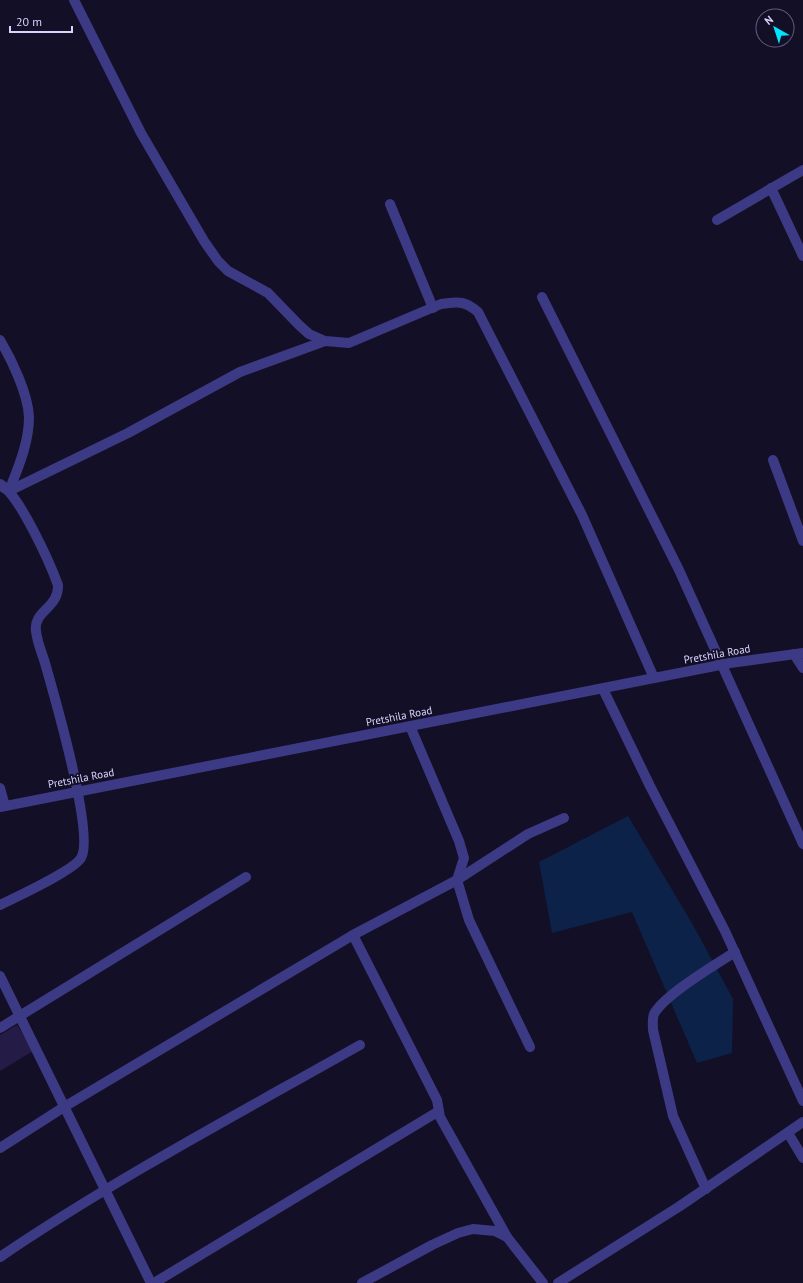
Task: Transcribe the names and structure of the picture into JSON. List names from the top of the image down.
{
  "streets": {
    "street": ["Pretshila Road"]
  },
  "scale_bar": "20 m",
  "north": "top left"
}
